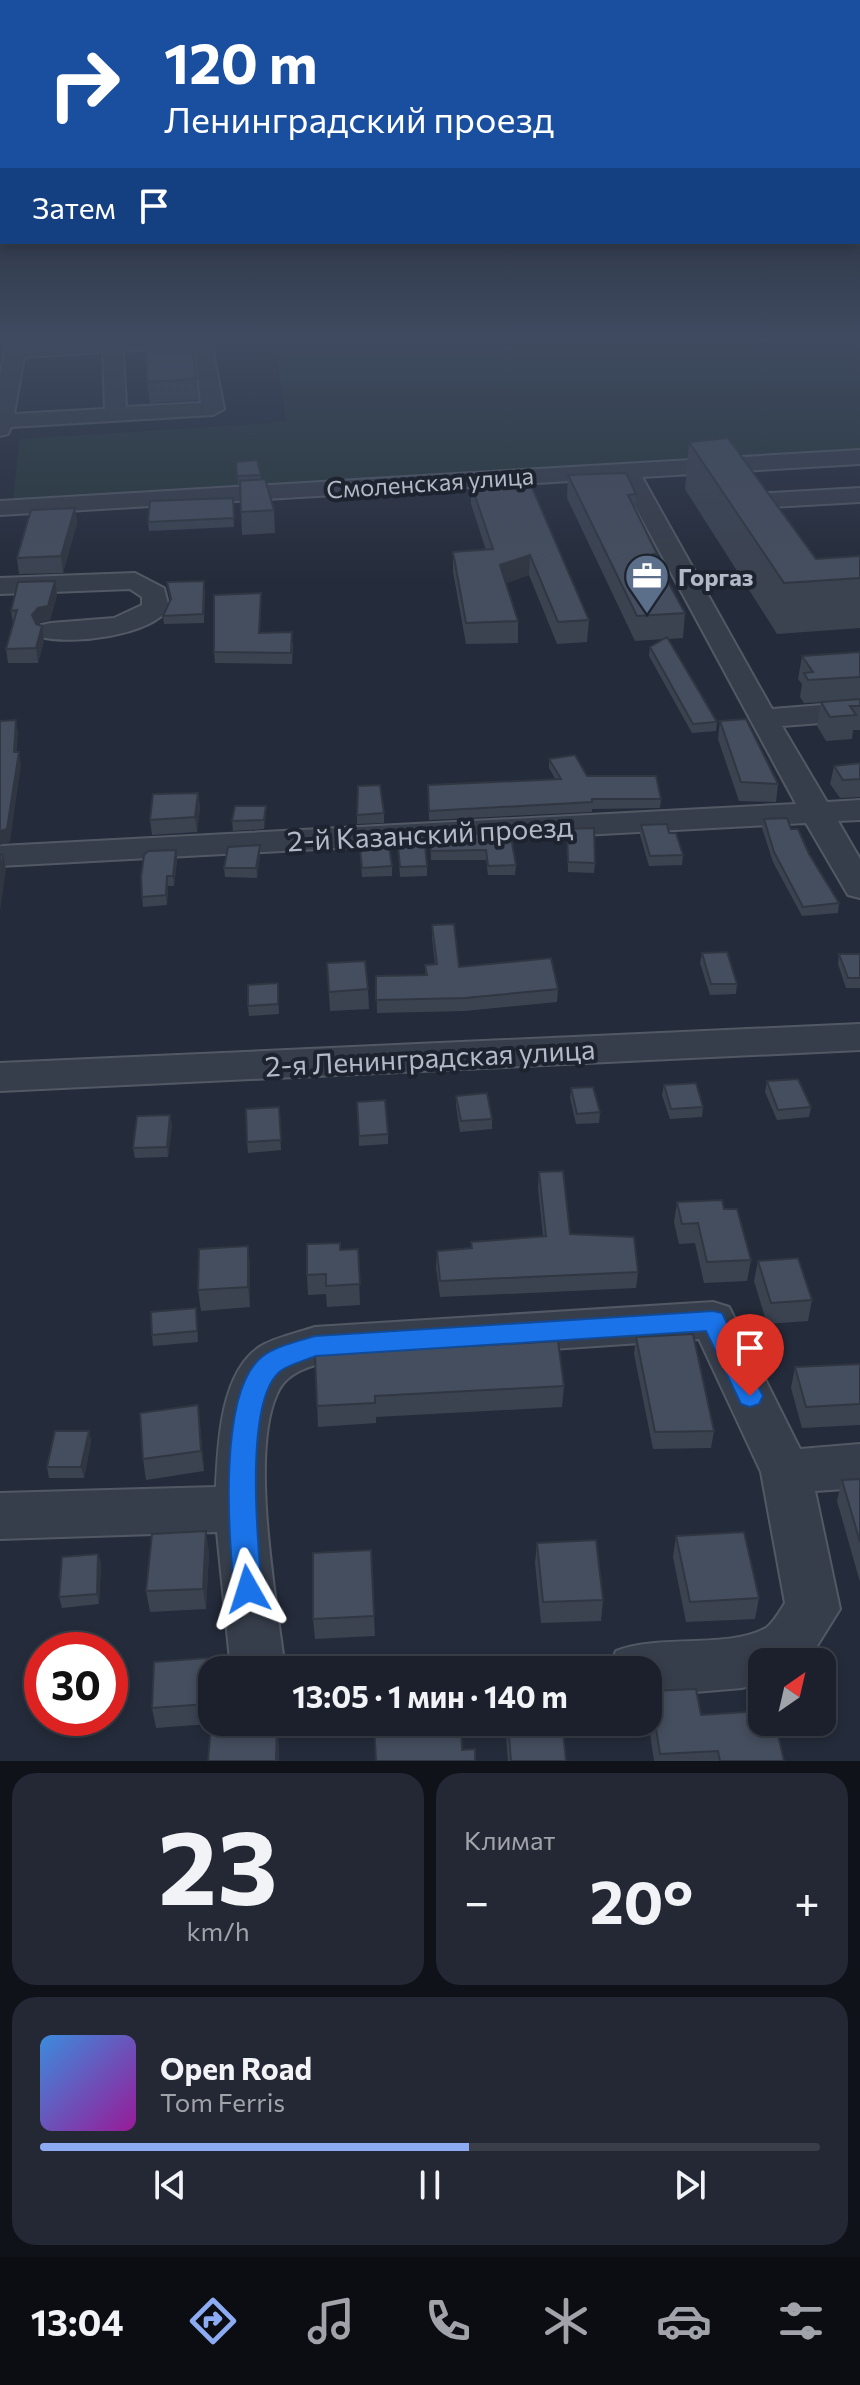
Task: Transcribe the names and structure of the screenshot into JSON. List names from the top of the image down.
{
  "streets": {
    "street": ["Смоленская улица", "2-й Казанский проезд", "2-я Ленинградская улица"]
  },
  "places": {
    "office": ["Горгаз"]
  },
  "north": "top right",
  "page": {
    "turn": ["120 m", "Ленинградский проезд"],
    "then": "Затем",
    "limit": "30",
    "trip": "13:05 · 1 мин · 140 m",
    "tile": [
      ["23", "km/h"],
      "Климат"
    ],
    "heat": ["−", "20°", "+"],
    "song": ["Open Road", "Tom Ferris"],
    "tabs": "13:04"
  }
}
